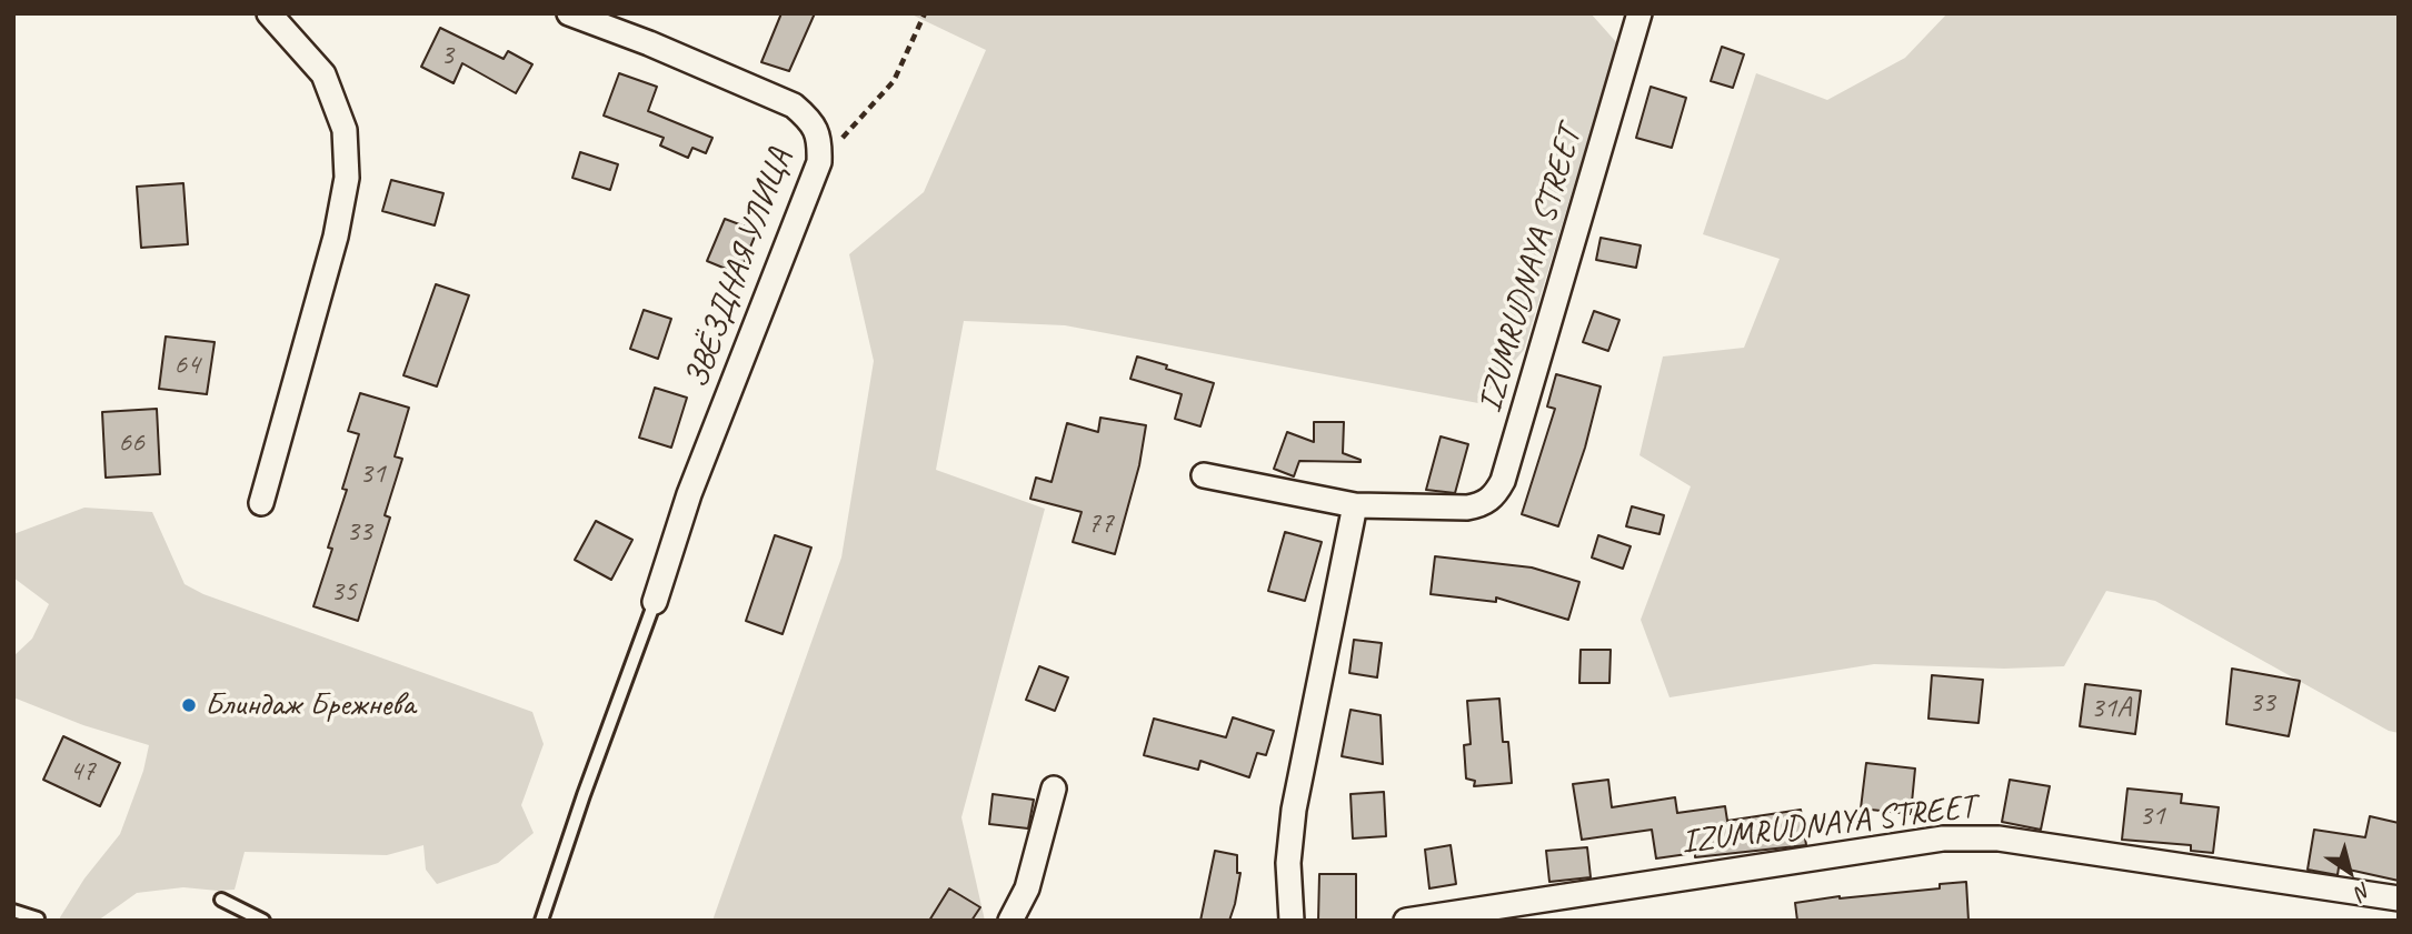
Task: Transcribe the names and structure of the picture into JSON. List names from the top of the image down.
{
  "streets": {
    "street": ["ЗВЁЗДНАЯ УЛИЦА", "IZUMRUDNAYA STREET"]
  },
  "places": ["Блиндаж Брежнева"],
  "house_numbers": [
    "3",
    "64",
    "66",
    "31",
    "77",
    "33",
    "35",
    "33",
    "31А",
    "47",
    "31"
  ],
  "north": "bottom right"
}
